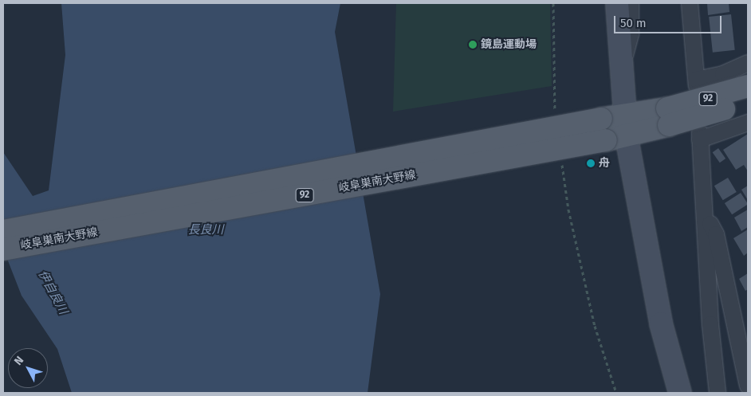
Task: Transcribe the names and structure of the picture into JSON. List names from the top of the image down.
{
  "streets": {
    "main road": ["92", "岐阜巣南大野線"]
  },
  "water": ["長良川", "伊自良川"],
  "places": ["鏡島運動場", "舟"],
  "scale_bar": "50 m",
  "north": "top left"
}
